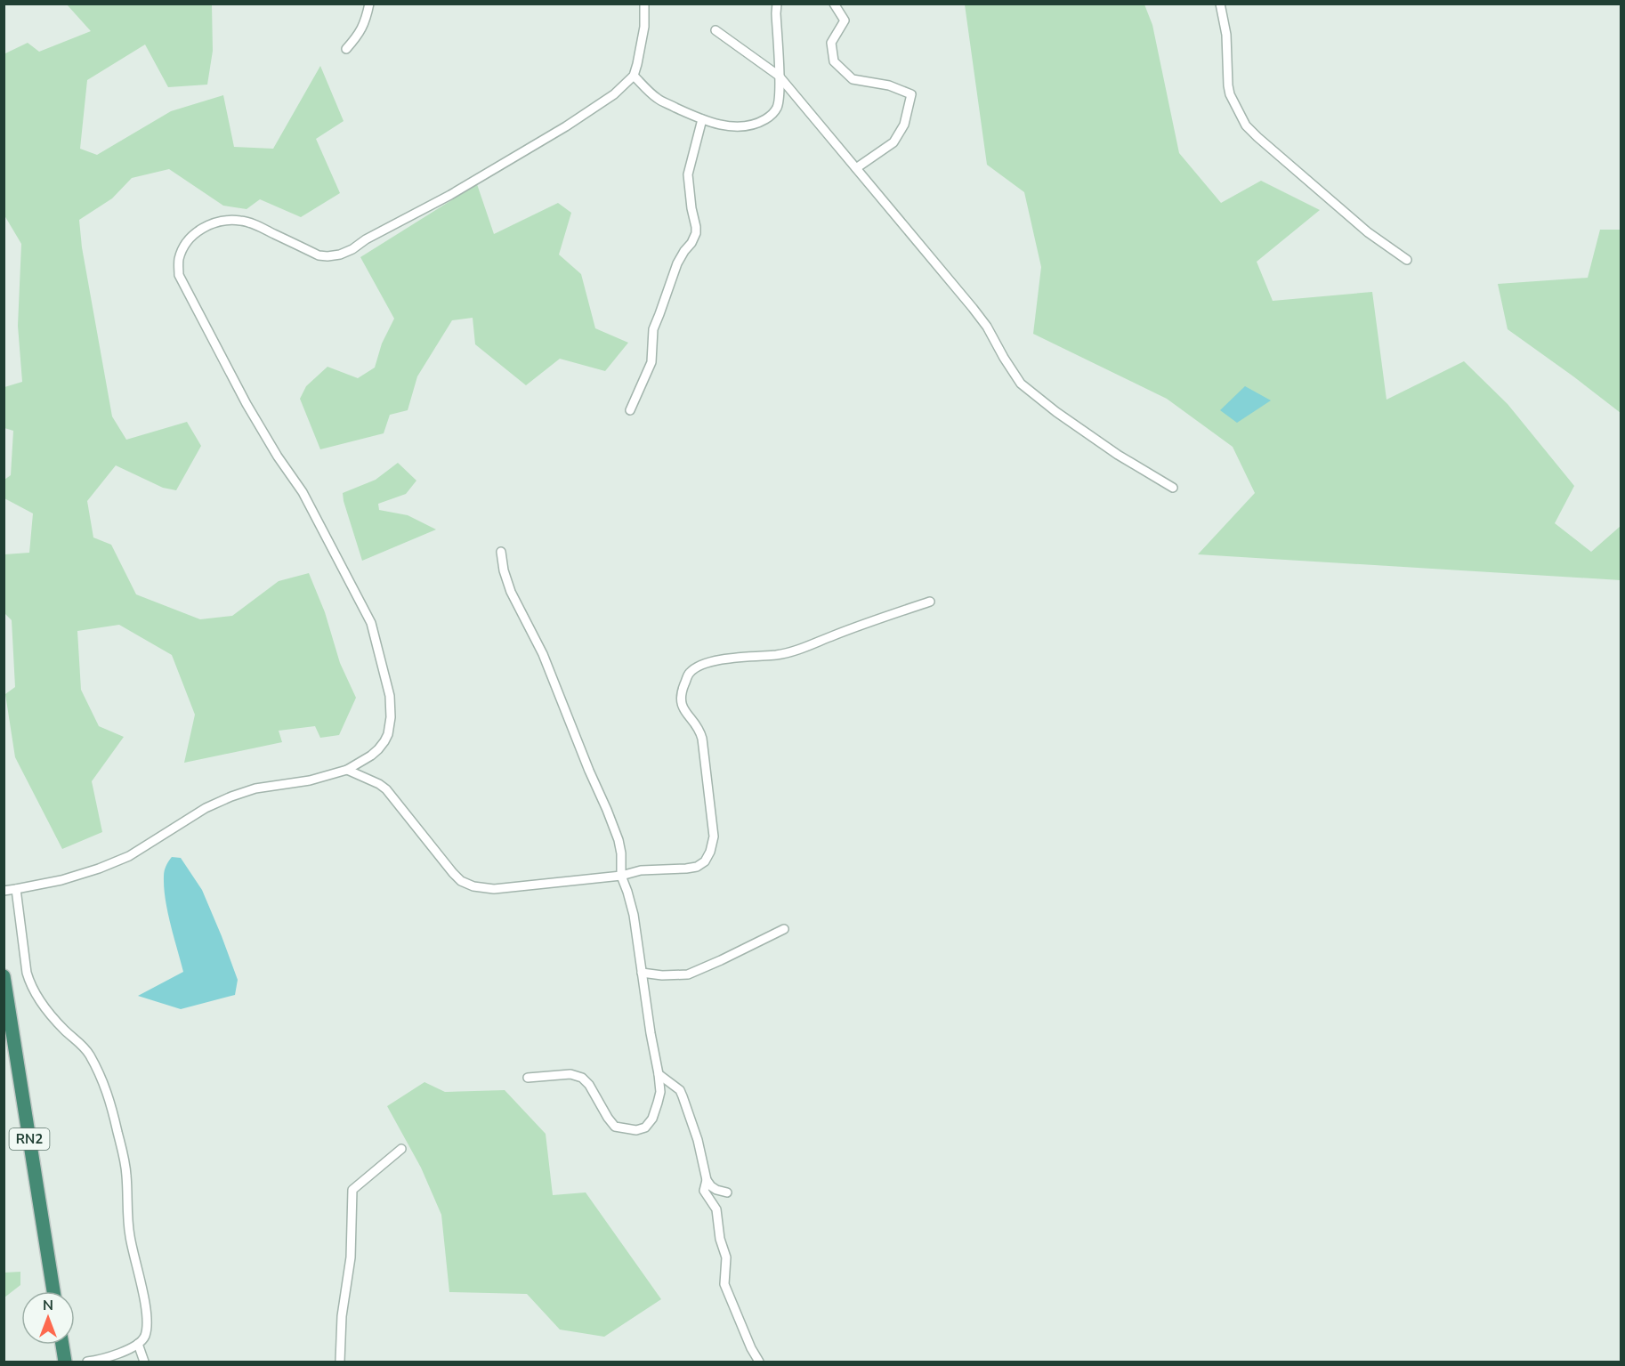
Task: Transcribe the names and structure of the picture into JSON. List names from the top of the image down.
{
  "streets": {
    "highway": ["RN2"]
  },
  "north": "top"
}
